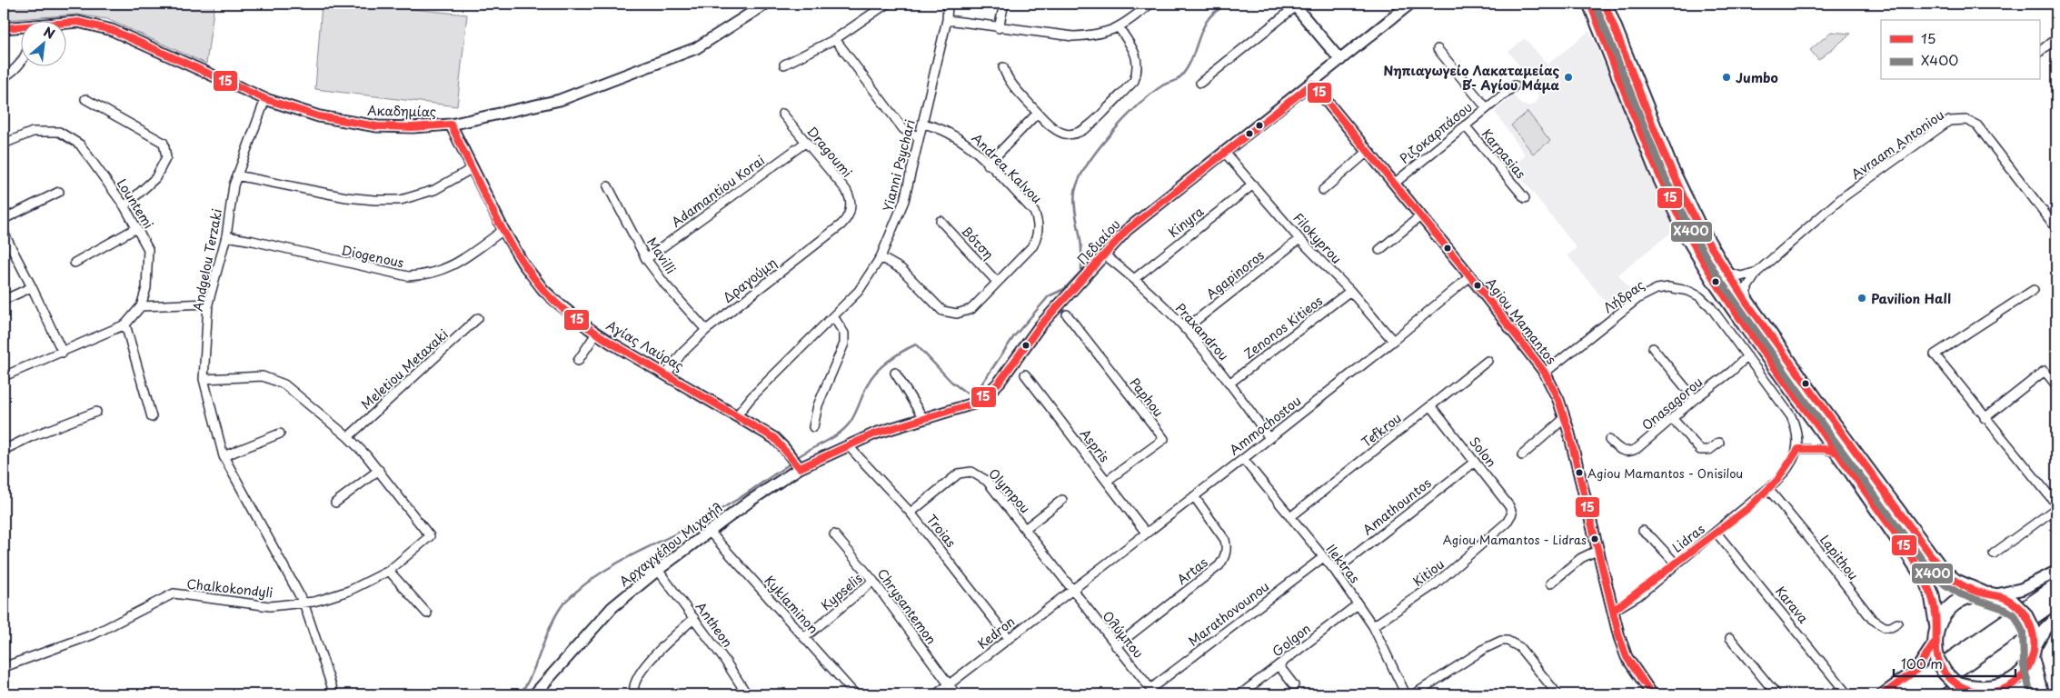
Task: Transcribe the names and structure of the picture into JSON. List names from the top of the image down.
{
  "streets": {
    "street": [
      "Ακαδημίας",
      "Ριζοκαρπάσου",
      "Avraam Antoniou",
      "Dragoumi",
      "Karpasias",
      "Yianni Psychari",
      "Andrea Kalvou",
      "Adamantiou Korai",
      "Lountemi",
      "Kinyra",
      "Filokyprou",
      "Πεδιαίου",
      "Βότση",
      "Mavilli",
      "Diogenous",
      "Andgelou Terzaki",
      "Agapinoros",
      "Δραγούμη",
      "Λήδρας",
      "Agiou Mamantos",
      "Zenonos Kitieos",
      "Praxandrou",
      "Αγίας Λαύρας",
      "Meletiou Metaxaki",
      "Paphou",
      "Onasagorou",
      "Ammochostou",
      "Tefkrou",
      "Aspris",
      "Solon",
      "Olympou",
      "Amathountos",
      "Troias",
      "Lidras",
      "Αρχαγγέλου Μιχαήλ",
      "Lapithou",
      "Ilektras",
      "Artas",
      "Kitiou",
      "Chalkokondyli",
      "Kypselis",
      "Kyklaminon",
      "Karava",
      "Chrysantemon",
      "Marathovounou",
      "Antheon",
      "Kedron",
      "Ολύμπου",
      "Golgon"
    ]
  },
  "crossings": [
    ["Ακαδημίας", "Andgelou Terzaki"],
    ["Ακαδημίας", "Αγίας Λαύρας"],
    ["Ριζοκαρπάσου", "Karpasias"],
    ["Ριζοκαρπάσου", "Agiou Mamantos"],
    ["Dragoumi", "Adamantiou Korai"],
    ["Dragoumi", "Δραγούμη"],
    ["Yianni Psychari", "Andrea Kalvou"],
    ["Yianni Psychari", "Αγίας Λαύρας"],
    ["Andrea Kalvou", "Βότση"],
    ["Adamantiou Korai", "Mavilli"],
    ["Kinyra", "Filokyprou"],
    ["Kinyra", "Praxandrou"],
    ["Filokyprou", "Πεδιαίου"],
    ["Filokyprou", "Agapinoros"],
    ["Filokyprou", "Zenonos Kitieos"],
    ["Filokyprou", "Ammochostou"],
    ["Πεδιαίου", "Agiou Mamantos"],
    ["Πεδιαίου", "Praxandrou"],
    ["Πεδιαίου", "Troias"],
    ["Πεδιαίου", "Αρχαγγέλου Μιχαήλ"],
    ["Mavilli", "Δραγούμη"],
    ["Diogenous", "Andgelou Terzaki"],
    ["Diogenous", "Αγίας Λαύρας"],
    ["Andgelou Terzaki", "Chalkokondyli"],
    ["Agapinoros", "Praxandrou"],
    ["Δραγούμη", "Αγίας Λαύρας"],
    ["Λήδρας", "Agiou Mamantos"],
    ["Λήδρας", "Onasagorou"],
    ["Λήδρας", "Lidras"],
    ["Agiou Mamantos", "Ammochostou"],
    ["Agiou Mamantos", "Lidras"],
    ["Zenonos Kitieos", "Praxandrou"],
    ["Praxandrou", "Ammochostou"],
    ["Αγίας Λαύρας", "Αρχαγγέλου Μιχαήλ"],
    ["Meletiou Metaxaki", "Chalkokondyli"],
    ["Paphou", "Aspris"],
    ["Ammochostou", "Aspris"],
    ["Ammochostou", "Olympou"],
    ["Ammochostou", "Ilektras"],
    ["Ammochostou", "Artas"],
    ["Ammochostou", "Kedron"],
    ["Ammochostou", "Ολύμπου"],
    ["Tefkrou", "Solon"],
    ["Tefkrou", "Ilektras"],
    ["Solon", "Amathountos"],
    ["Solon", "Kitiou"],
    ["Olympou", "Troias"],
    ["Olympou", "Kedron"],
    ["Olympou", "Ολύμπου"],
    ["Amathountos", "Ilektras"],
    ["Troias", "Αρχαγγέλου Μιχαήλ"],
    ["Troias", "Kedron"],
    ["Lidras", "Lapithou"],
    ["Lidras", "Karava"],
    ["Αρχαγγέλου Μιχαήλ", "Kyklaminon"],
    ["Αρχαγγέλου Μιχαήλ", "Antheon"],
    ["Ilektras", "Kitiou"],
    ["Ilektras", "Marathovounou"],
    ["Ilektras", "Golgon"],
    ["Artas", "Ολύμπου"],
    ["Kypselis", "Kyklaminon"],
    ["Kypselis", "Chrysantemon"],
    ["Chrysantemon", "Kedron"],
    ["Marathovounou", "Ολύμπου"],
    ["Kedron", "Ολύμπου"]
  ],
  "places": [
    "Νηπιαγωγείο Λακαταμείας Β΄- Αγίου Μάμα",
    "Jumbo",
    "Pavilion Hall",
    "Agiou Mamantos - Onisilou",
    "Agiou Mamantos - Lidras"
  ],
  "lines": ["transit line 15", "transit line X400"],
  "legend": ["15", "X400"],
  "scale_bar": "100 m",
  "north": "top right"
}
